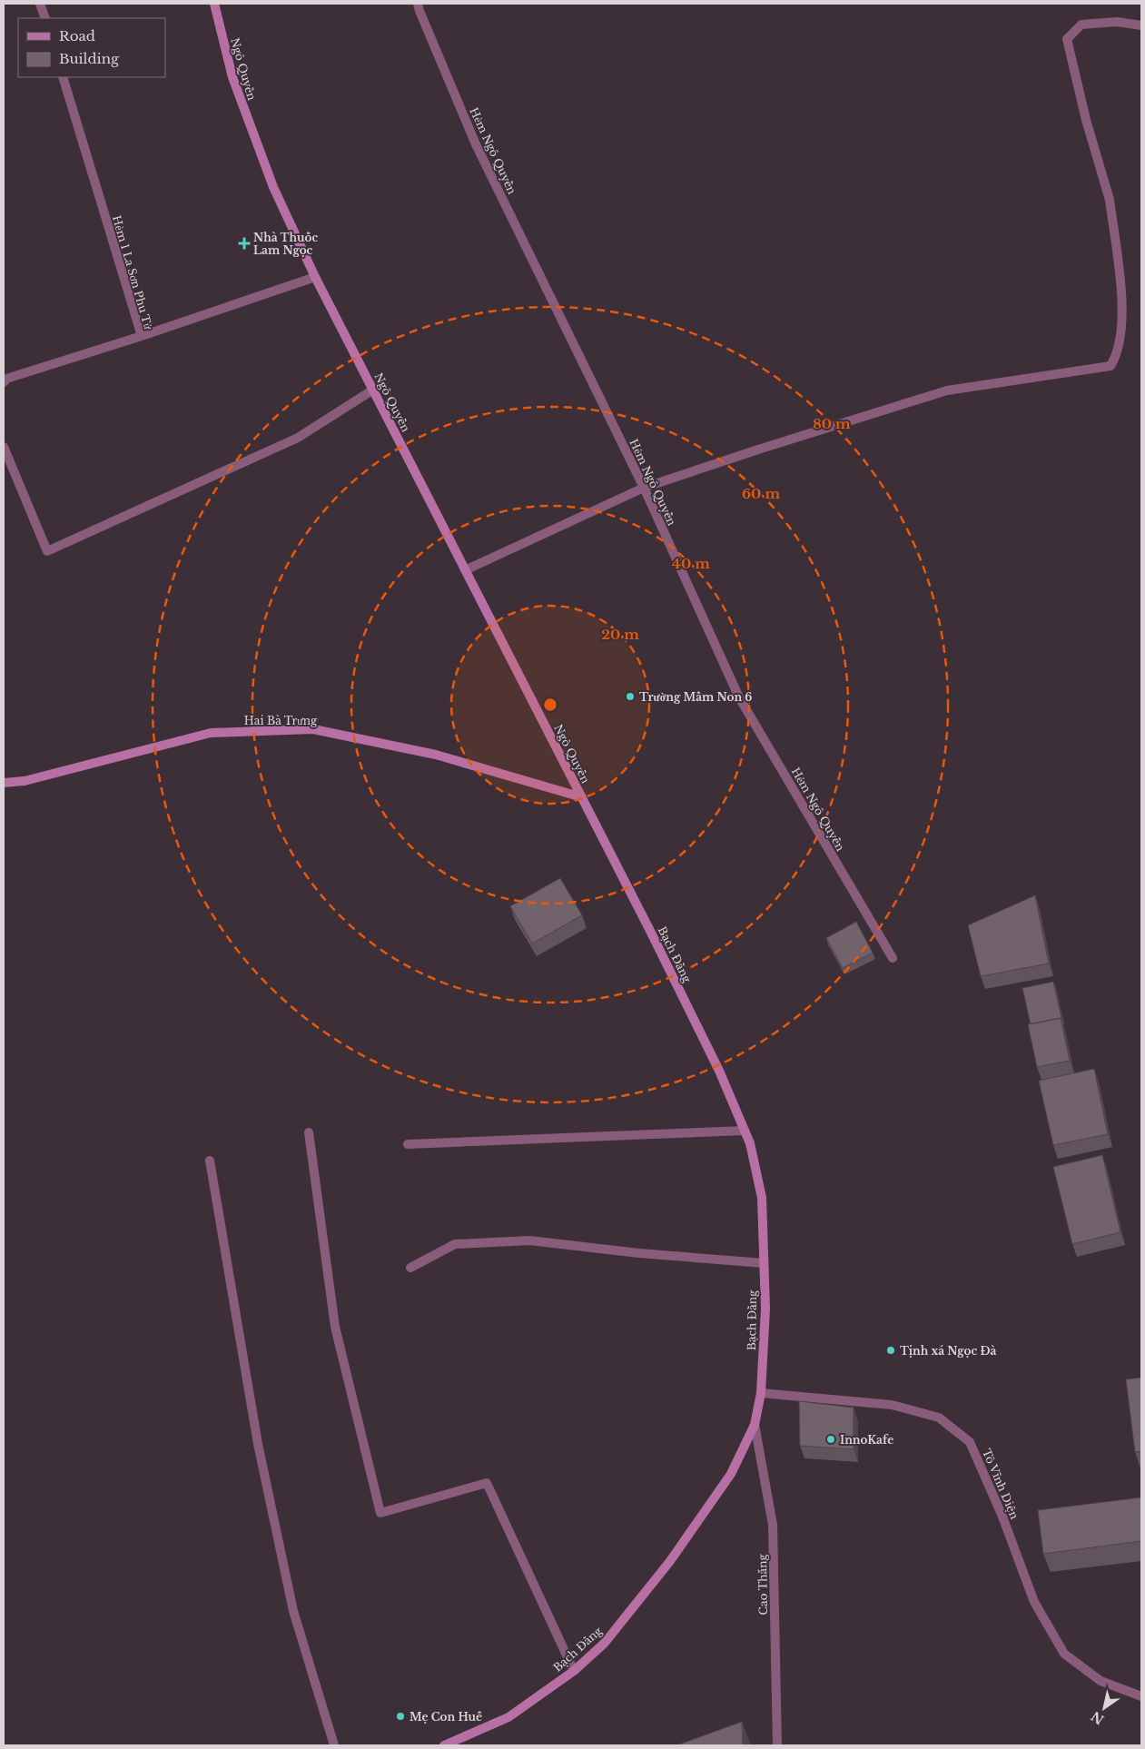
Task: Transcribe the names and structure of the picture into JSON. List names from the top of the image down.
{
  "streets": {
    "street": [
      "Ngô Quyền",
      "Hẻm Ngô Quyền",
      "Hẻm 1 La Sơn Phu Tử",
      "Hai Bà Trưng",
      "Bạch Đằng",
      "Tô Vĩnh Diện",
      "Cao Thắng"
    ]
  },
  "crossings": [
    ["Ngô Quyền", "Hai Bà Trưng"],
    ["Ngô Quyền", "Bạch Đằng"],
    ["Hai Bà Trưng", "Bạch Đằng"],
    ["Bạch Đằng", "Tô Vĩnh Diện"],
    ["Bạch Đằng", "Cao Thắng"]
  ],
  "places": {
    "health": ["Nhà Thuốc Lam Ngọc"],
    "other": [
      "Trường Mầm Non 6",
      "Tịnh xá Ngọc Đà",
      "InnoKafe",
      "Mẹ Con Huế"
    ]
  },
  "legend": ["Road", "Building"],
  "north": "bottom left",
  "rings": [
    "80 m",
    "60 m",
    "40 m",
    "20 m"
  ]
}
